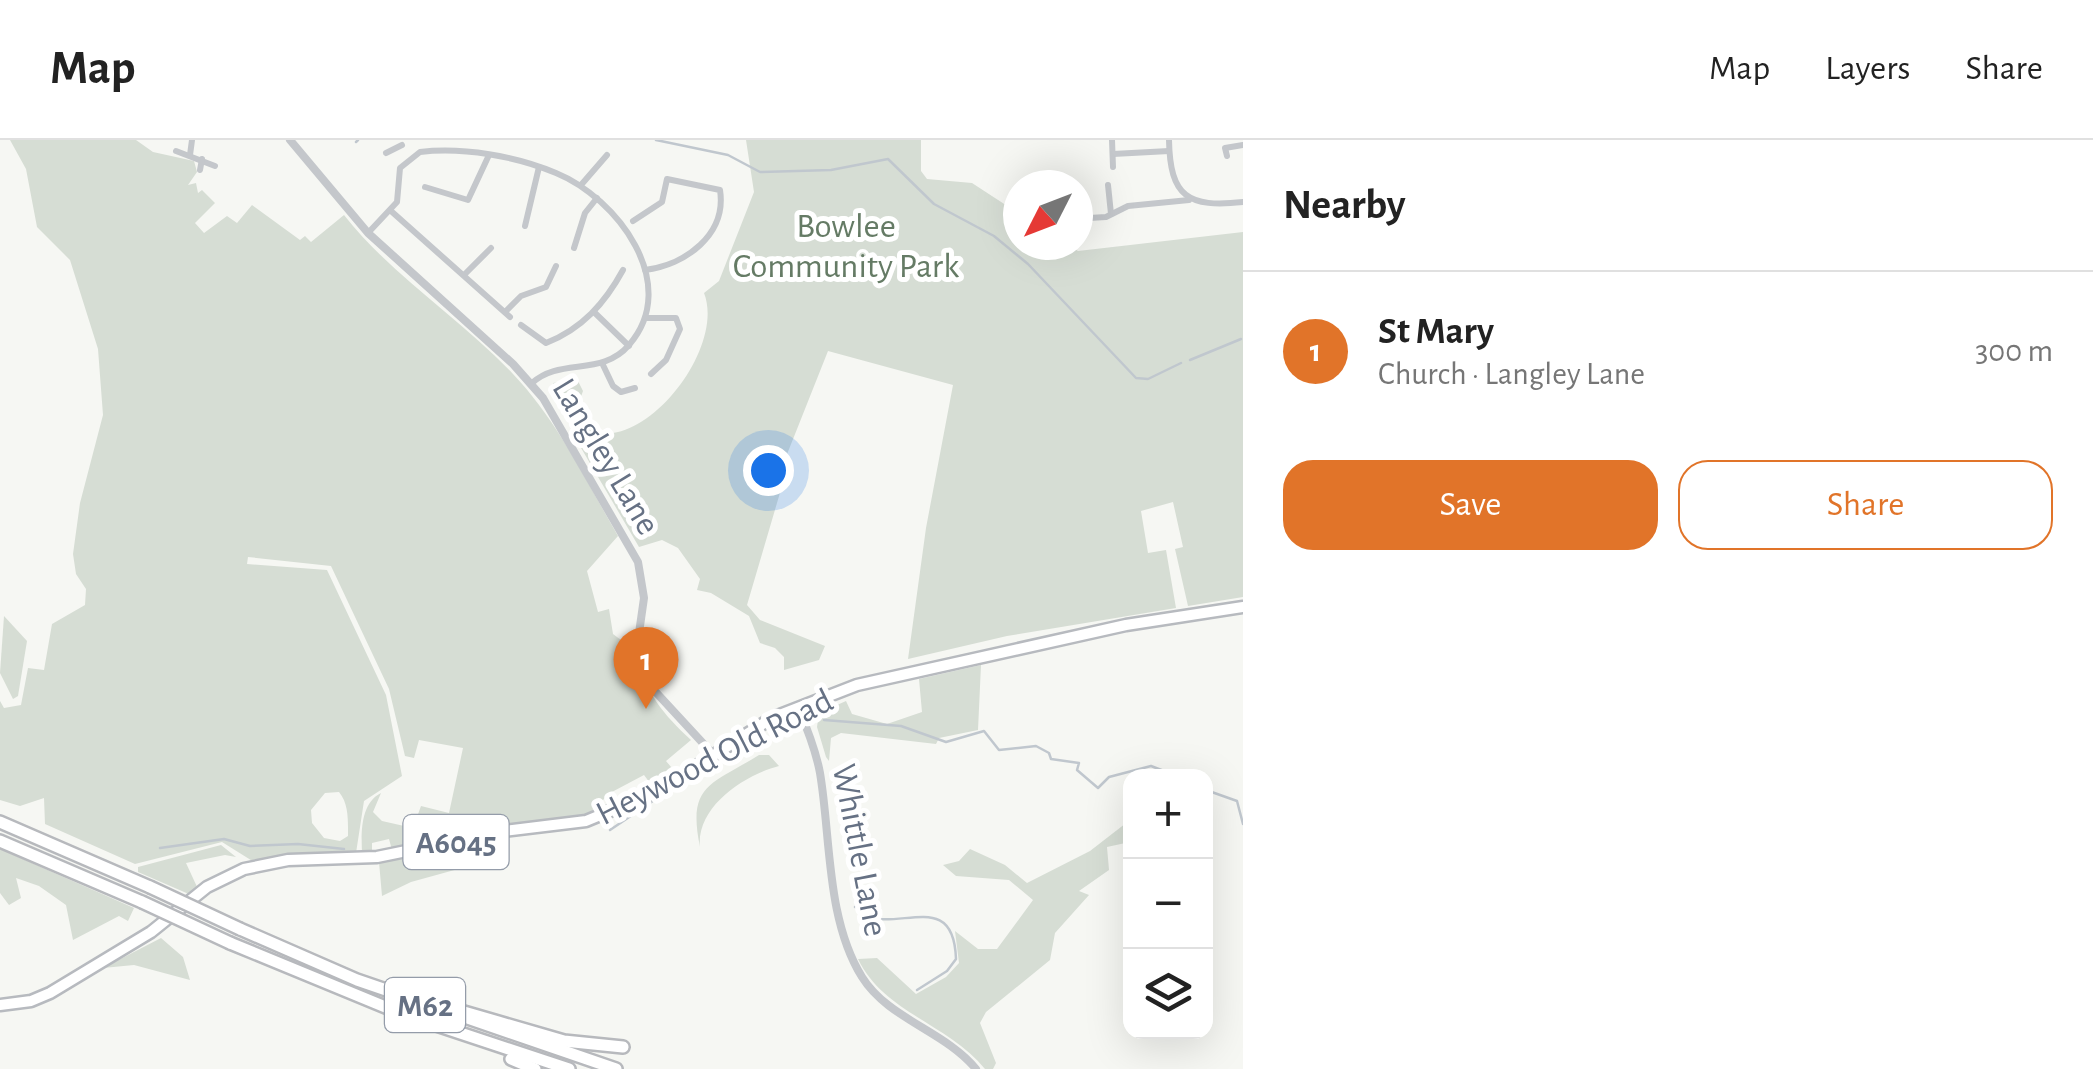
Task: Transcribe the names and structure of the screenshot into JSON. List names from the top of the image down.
{
  "streets": {
    "highway": ["M62"],
    "main road": ["Heywood Old Road", "A6045"],
    "street": ["Langley Lane", "Whittle Lane"]
  },
  "crossings": [
    ["Langley Lane", "Heywood Old Road"],
    ["Heywood Old Road", "Whittle Lane"]
  ],
  "parks": ["Bowlee Community Park"],
  "north": "bottom left",
  "page": {
    "header": "Map",
    "nav": ["Map", "Layers", "Share"],
    "heading": "Nearby",
    "list": [
      {
        "mark": "1",
        "name": "St Mary",
        "note": "Church · Langley Lane",
        "value": "300 m"
      }
    ],
    "buttons": ["Save", "Share"],
    "pins": "1",
    "map_buttons": ["+", "−"]
  }
}
